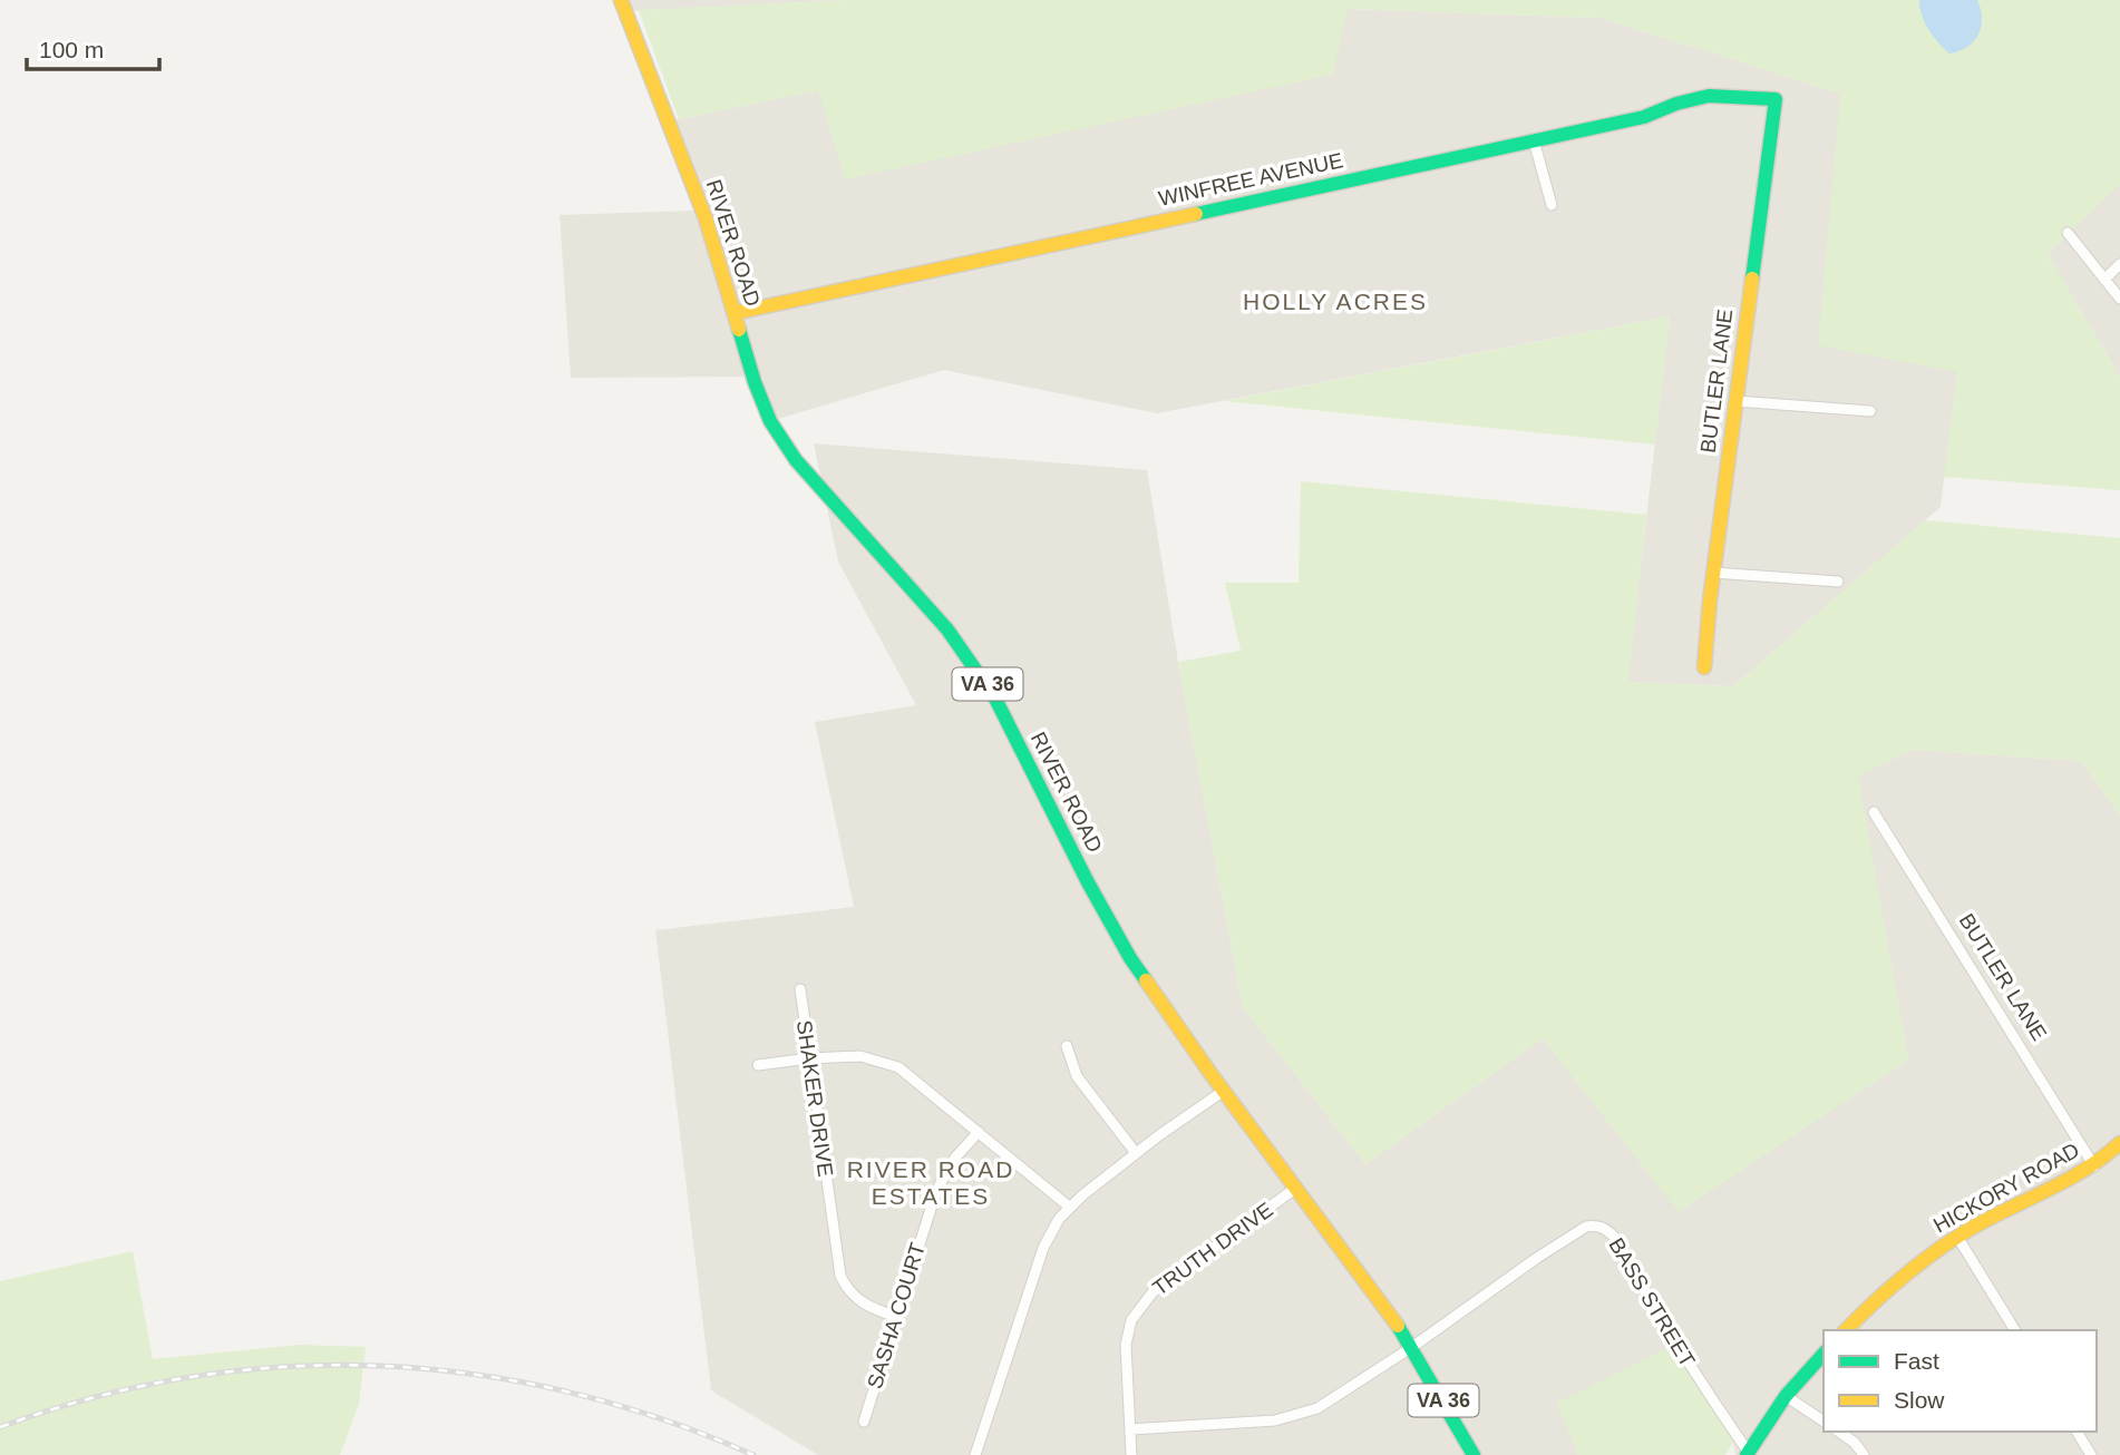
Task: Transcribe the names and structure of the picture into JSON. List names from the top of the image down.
{
  "streets": {
    "main road": [
      "WINFREE AVENUE",
      "RIVER ROAD",
      "BUTLER LANE",
      "VA 36",
      "HICKORY ROAD"
    ],
    "street": [
      "SHAKER DRIVE",
      "TRUTH DRIVE",
      "BASS STREET",
      "SASHA COURT"
    ]
  },
  "crossings": [
    ["WINFREE AVENUE", "RIVER ROAD"],
    ["WINFREE AVENUE", "BUTLER LANE"],
    ["RIVER ROAD", "TRUTH DRIVE"],
    ["RIVER ROAD", "BASS STREET"],
    ["BUTLER LANE", "HICKORY ROAD"],
    ["SHAKER DRIVE", "SASHA COURT"]
  ],
  "districts": ["HOLLY ACRES", "RIVER ROAD ESTATES"],
  "legend": ["Fast", "Slow"],
  "scale_bar": "100 m"
}
